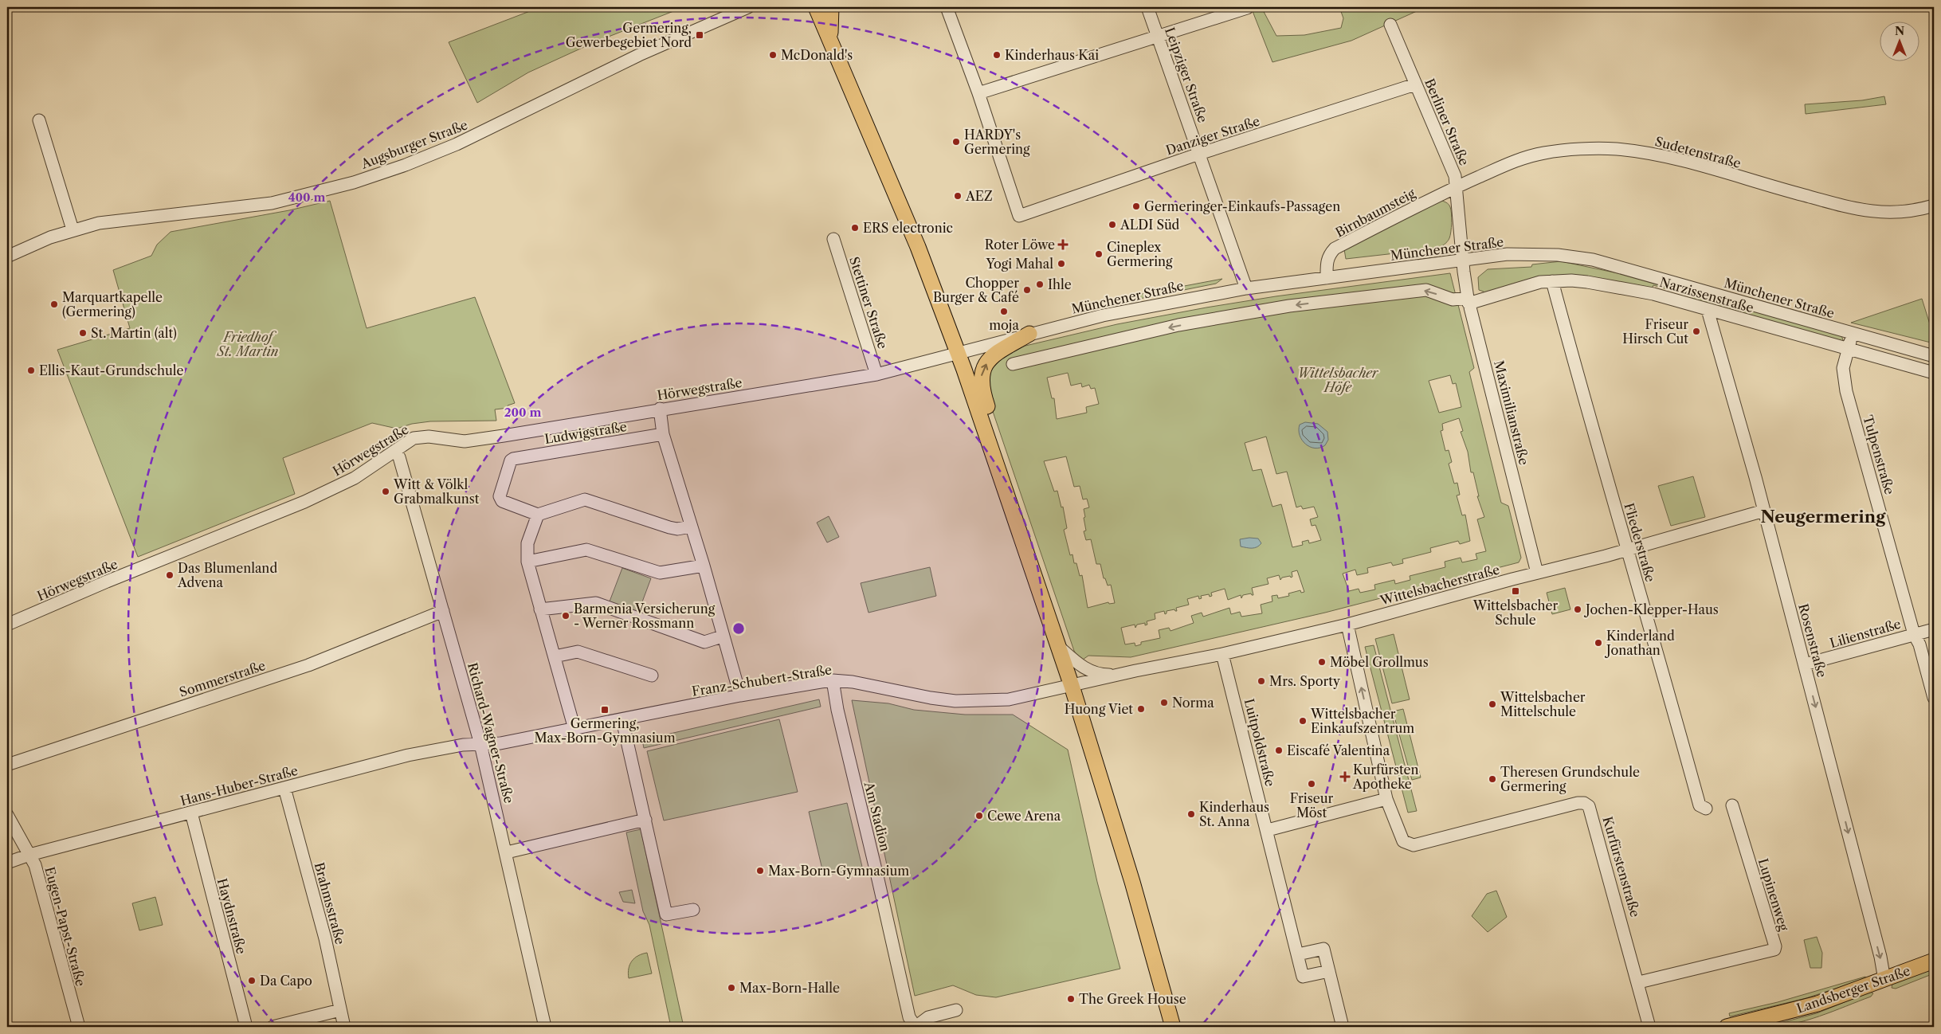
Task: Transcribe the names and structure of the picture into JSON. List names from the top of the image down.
{
  "streets": {
    "main road": ["Landsberger Straße"],
    "street": [
      "Leipziger Straße",
      "Berliner Straße",
      "Danziger Straße",
      "Augsburger Straße",
      "Sudetenstraße",
      "Birnbaumsteig",
      "Münchener Straße",
      "Narzissenstraße",
      "Stettiner Straße",
      "Hörwegstraße",
      "Maximilianstraße",
      "Ludwigstraße",
      "Tulpenstraße",
      "Fliederstraße",
      "Wittelsbacherstraße",
      "Lilienstraße",
      "Rosenstraße",
      "Sommerstraße",
      "Franz-Schubert-Straße",
      "Richard-Wagner-Straße",
      "Luitpoldstraße",
      "Hans-Huber-Straße",
      "Am Stadion",
      "Kurfürstenstraße",
      "Lupinenweg",
      "Brahmsstraße",
      "Haydnstraße",
      "Eugen-Papst-Straße"
    ]
  },
  "crossings": [
    ["Leipziger Straße", "Danziger Straße"],
    ["Leipziger Straße", "Münchener Straße"],
    ["Berliner Straße", "Danziger Straße"],
    ["Berliner Straße", "Sudetenstraße"],
    ["Berliner Straße", "Birnbaumsteig"],
    ["Berliner Straße", "Münchener Straße"],
    ["Berliner Straße", "Maximilianstraße"],
    ["Sudetenstraße", "Birnbaumsteig"],
    ["Birnbaumsteig", "Münchener Straße"],
    ["Münchener Straße", "Hörwegstraße"],
    ["Münchener Straße", "Maximilianstraße"],
    ["Münchener Straße", "Tulpenstraße"],
    ["Narzissenstraße", "Maximilianstraße"],
    ["Narzissenstraße", "Tulpenstraße"],
    ["Narzissenstraße", "Fliederstraße"],
    ["Narzissenstraße", "Rosenstraße"],
    ["Stettiner Straße", "Hörwegstraße"],
    ["Hörwegstraße", "Richard-Wagner-Straße"],
    ["Maximilianstraße", "Wittelsbacherstraße"],
    ["Tulpenstraße", "Lilienstraße"],
    ["Fliederstraße", "Wittelsbacherstraße"],
    ["Wittelsbacherstraße", "Rosenstraße"],
    ["Wittelsbacherstraße", "Franz-Schubert-Straße"],
    ["Wittelsbacherstraße", "Luitpoldstraße"],
    ["Wittelsbacherstraße", "Kurfürstenstraße"],
    ["Lilienstraße", "Rosenstraße"],
    ["Rosenstraße", "Landsberger Straße"],
    ["Sommerstraße", "Richard-Wagner-Straße"],
    ["Franz-Schubert-Straße", "Richard-Wagner-Straße"],
    ["Franz-Schubert-Straße", "Hans-Huber-Straße"],
    ["Franz-Schubert-Straße", "Am Stadion"],
    ["Richard-Wagner-Straße", "Hans-Huber-Straße"],
    ["Hans-Huber-Straße", "Brahmsstraße"],
    ["Hans-Huber-Straße", "Haydnstraße"],
    ["Hans-Huber-Straße", "Eugen-Papst-Straße"],
    ["Kurfürstenstraße", "Lupinenweg"]
  ],
  "one_way": ["Rosenstraße"],
  "districts": ["Neugermering"],
  "parks": ["Friedhof St. Martin", "Wittelsbacher Höfe"],
  "places": {
    "transit": ["Germering, Gewerbegebiet Nord", "Wittelsbacher Schule", "Germering, Max-Born-Gymnasium"],
    "other": [
      "McDonald's",
      "Kinderhaus Kai",
      "HARDY's Germering",
      "AEZ",
      "Germeringer-Einkaufs-Passagen",
      "ALDI Süd",
      "ERS electronic",
      "Cineplex Germering",
      "Yogi Mahal",
      "Ihle",
      "Chopper Burger & Café",
      "Marquartkapelle (Germering)",
      "moja",
      "Friseur Hirsch Cut",
      "St. Martin (alt)",
      "Ellis-Kaut-Grundschule",
      "Witt & Völkl Grabmalkunst",
      "Das Blumenland Advena",
      "Jochen-Klepper-Haus",
      "Barmenia Versicherung - Werner Rossmann",
      "Kinderland Jonathan",
      "Möbel Grollmus",
      "Mrs. Sporty",
      "Norma",
      "Wittelsbacher Mittelschule",
      "Huong Viet",
      "Wittelsbacher Einkaufszentrum",
      "Eiscafé Valentina",
      "Theresen Grundschule Germering",
      "Friseur Möst",
      "Kinderhaus St. Anna",
      "Cewe Arena",
      "Max-Born-Gymnasium",
      "Da Capo",
      "Max-Born-Halle",
      "The Greek House"
    ],
    "health": ["Roter Löwe", "Kurfürsten Apotheke"]
  },
  "north": "top",
  "rings": ["400 m", "200 m"]
}
